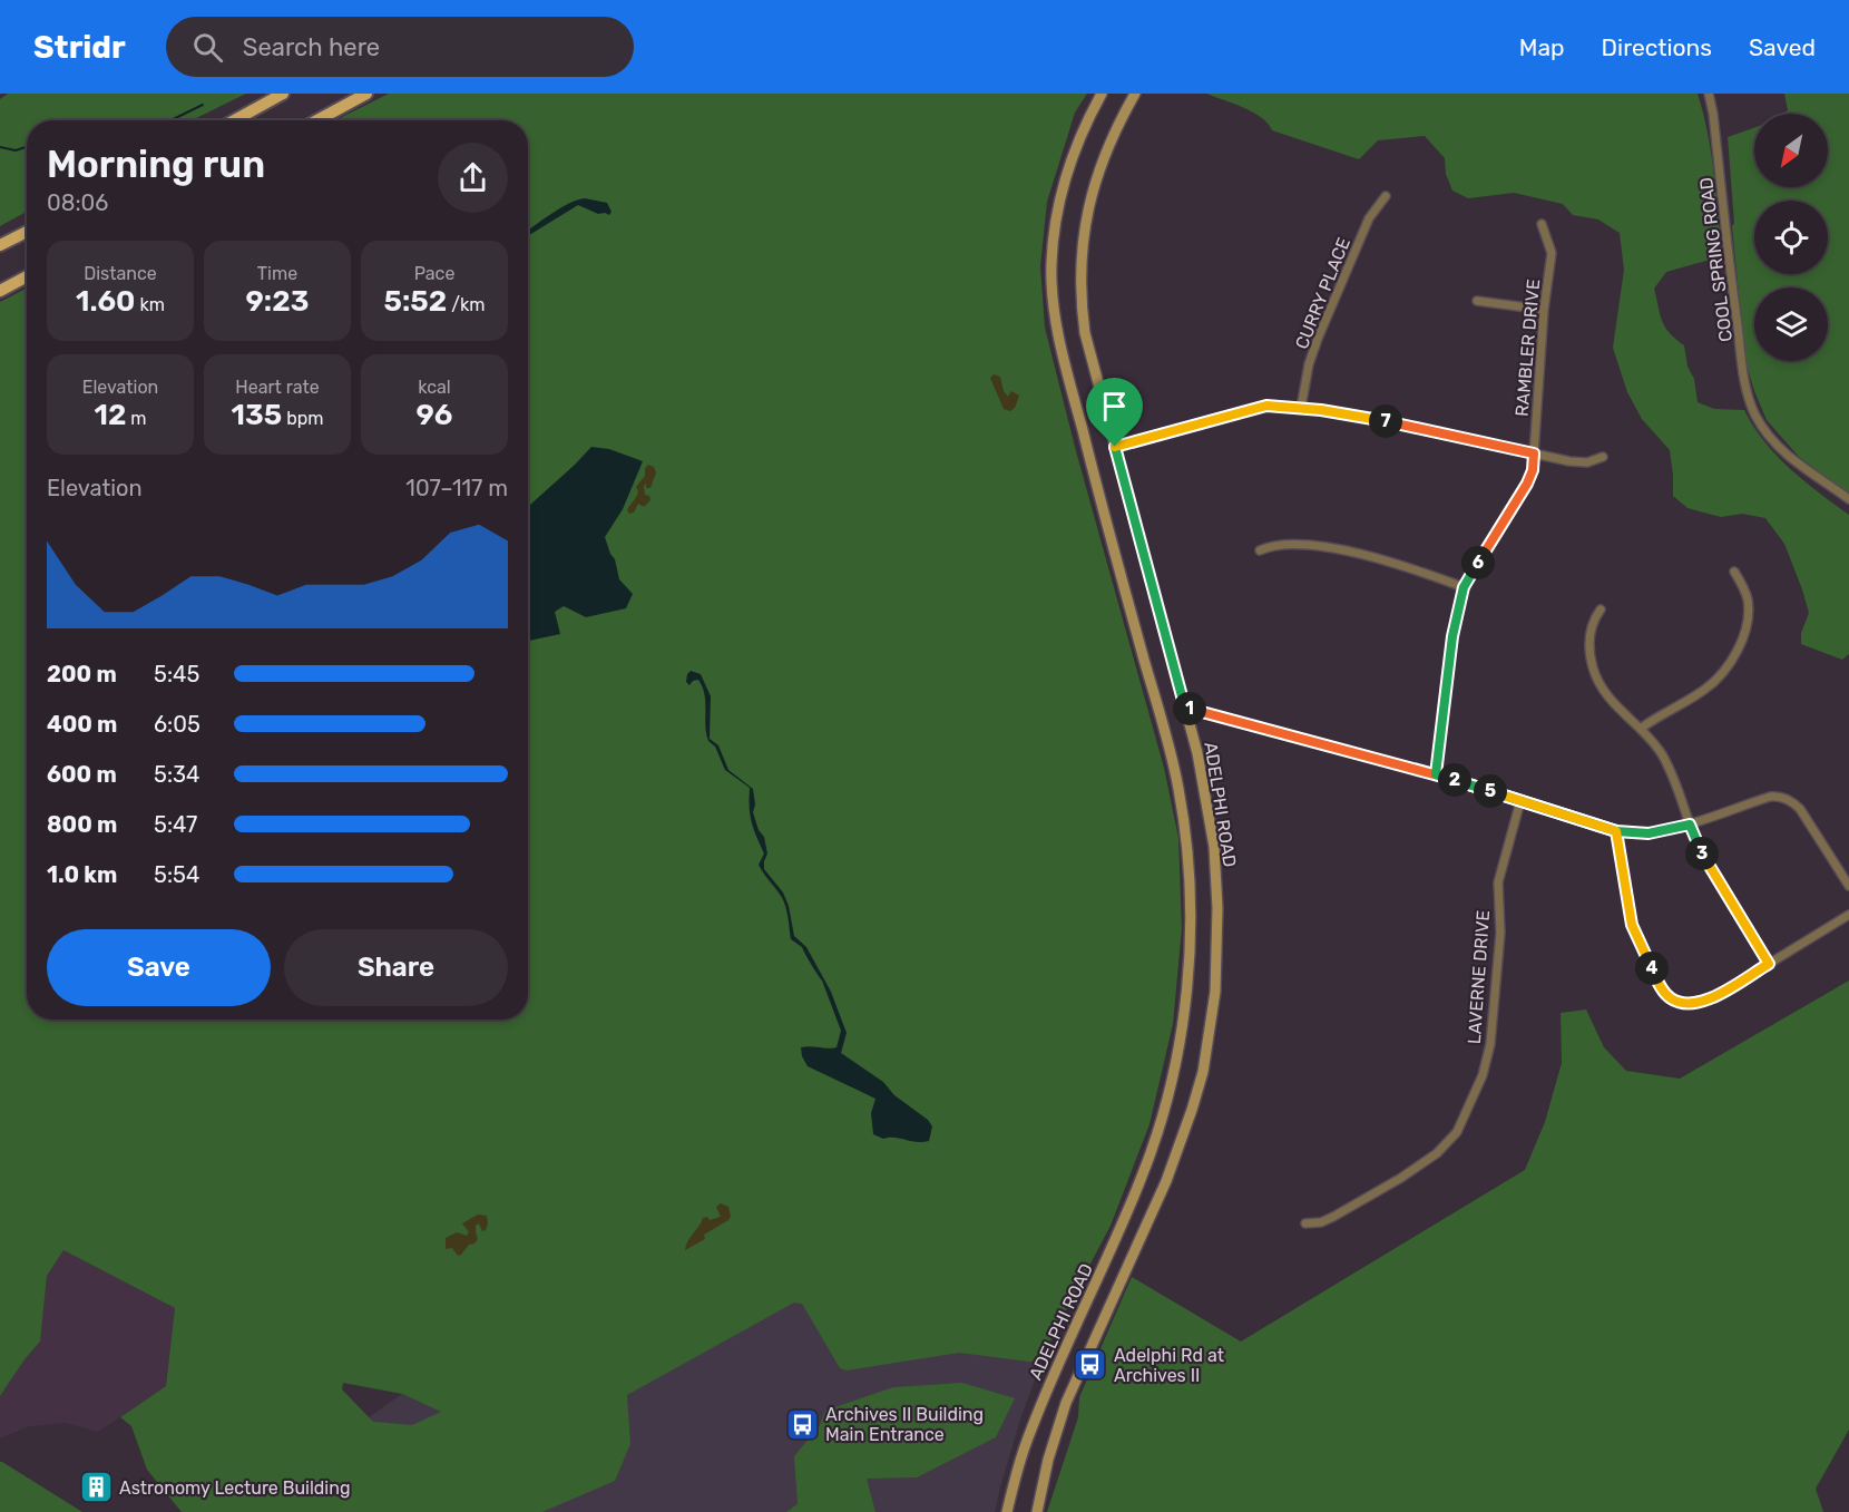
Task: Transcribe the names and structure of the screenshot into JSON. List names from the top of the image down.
{
  "streets": {
    "main road": ["ADELPHI ROAD"],
    "street": [
      "COOL SPRING ROAD",
      "CURRY PLACE",
      "RAMBLER DRIVE",
      "LAVERNE DRIVE"
    ]
  },
  "places": {
    "bus stop": ["Adelphi Rd at Archives II", "Archives II Building Main Entrance"],
    "building": ["Astronomy Lecture Building"]
  },
  "north": "bottom left",
  "page": {
    "header": "Stridr",
    "search": "Search here",
    "nav": ["Map", "Directions", "Saved"],
    "heading": ["Morning run", "08:06"],
    "stats": [
      ["Distance", "1.60 km"],
      ["Time", "9:23"],
      ["Pace", "5:52 /km"],
      ["Elevation", "12 m"],
      ["Heart rate", "135 bpm"],
      ["kcal", "96"]
    ],
    "pins": [
      "7",
      "6",
      "1",
      "2",
      "5",
      "3",
      "4"
    ],
    "chart": ["Elevation", "107–117 m"],
    "list": [
      {
        "name": "200 m",
        "note": "5:45"
      },
      {
        "name": "400 m",
        "note": "6:05"
      },
      {
        "name": "600 m",
        "note": "5:34"
      },
      {
        "name": "800 m",
        "note": "5:47"
      },
      {
        "name": "1.0 km",
        "note": "5:54"
      }
    ],
    "buttons": ["Save", "Share"]
  }
}
